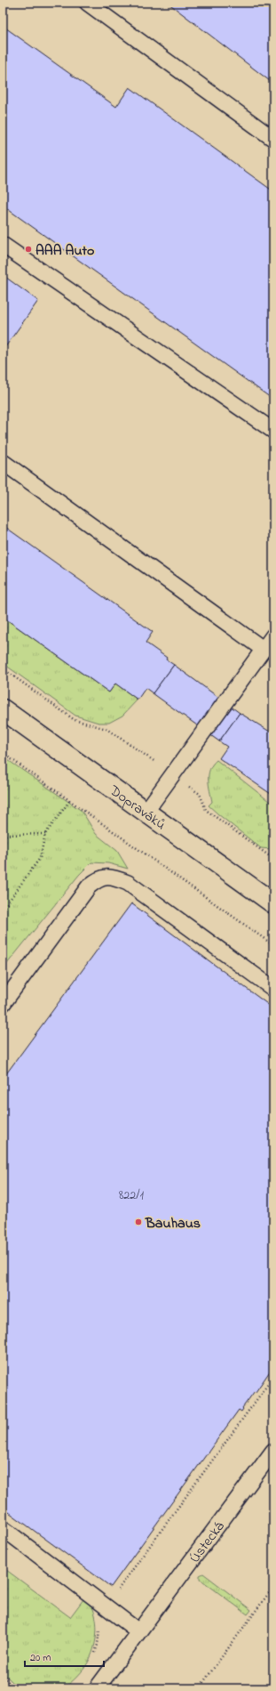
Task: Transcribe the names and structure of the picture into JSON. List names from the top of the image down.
{
  "streets": {
    "street": ["Dopraváků"],
    "lane": ["Ústecká"]
  },
  "places": ["AAA Auto", "Bauhaus"],
  "house_numbers": ["822/1"],
  "scale_bar": "20 m"
}
